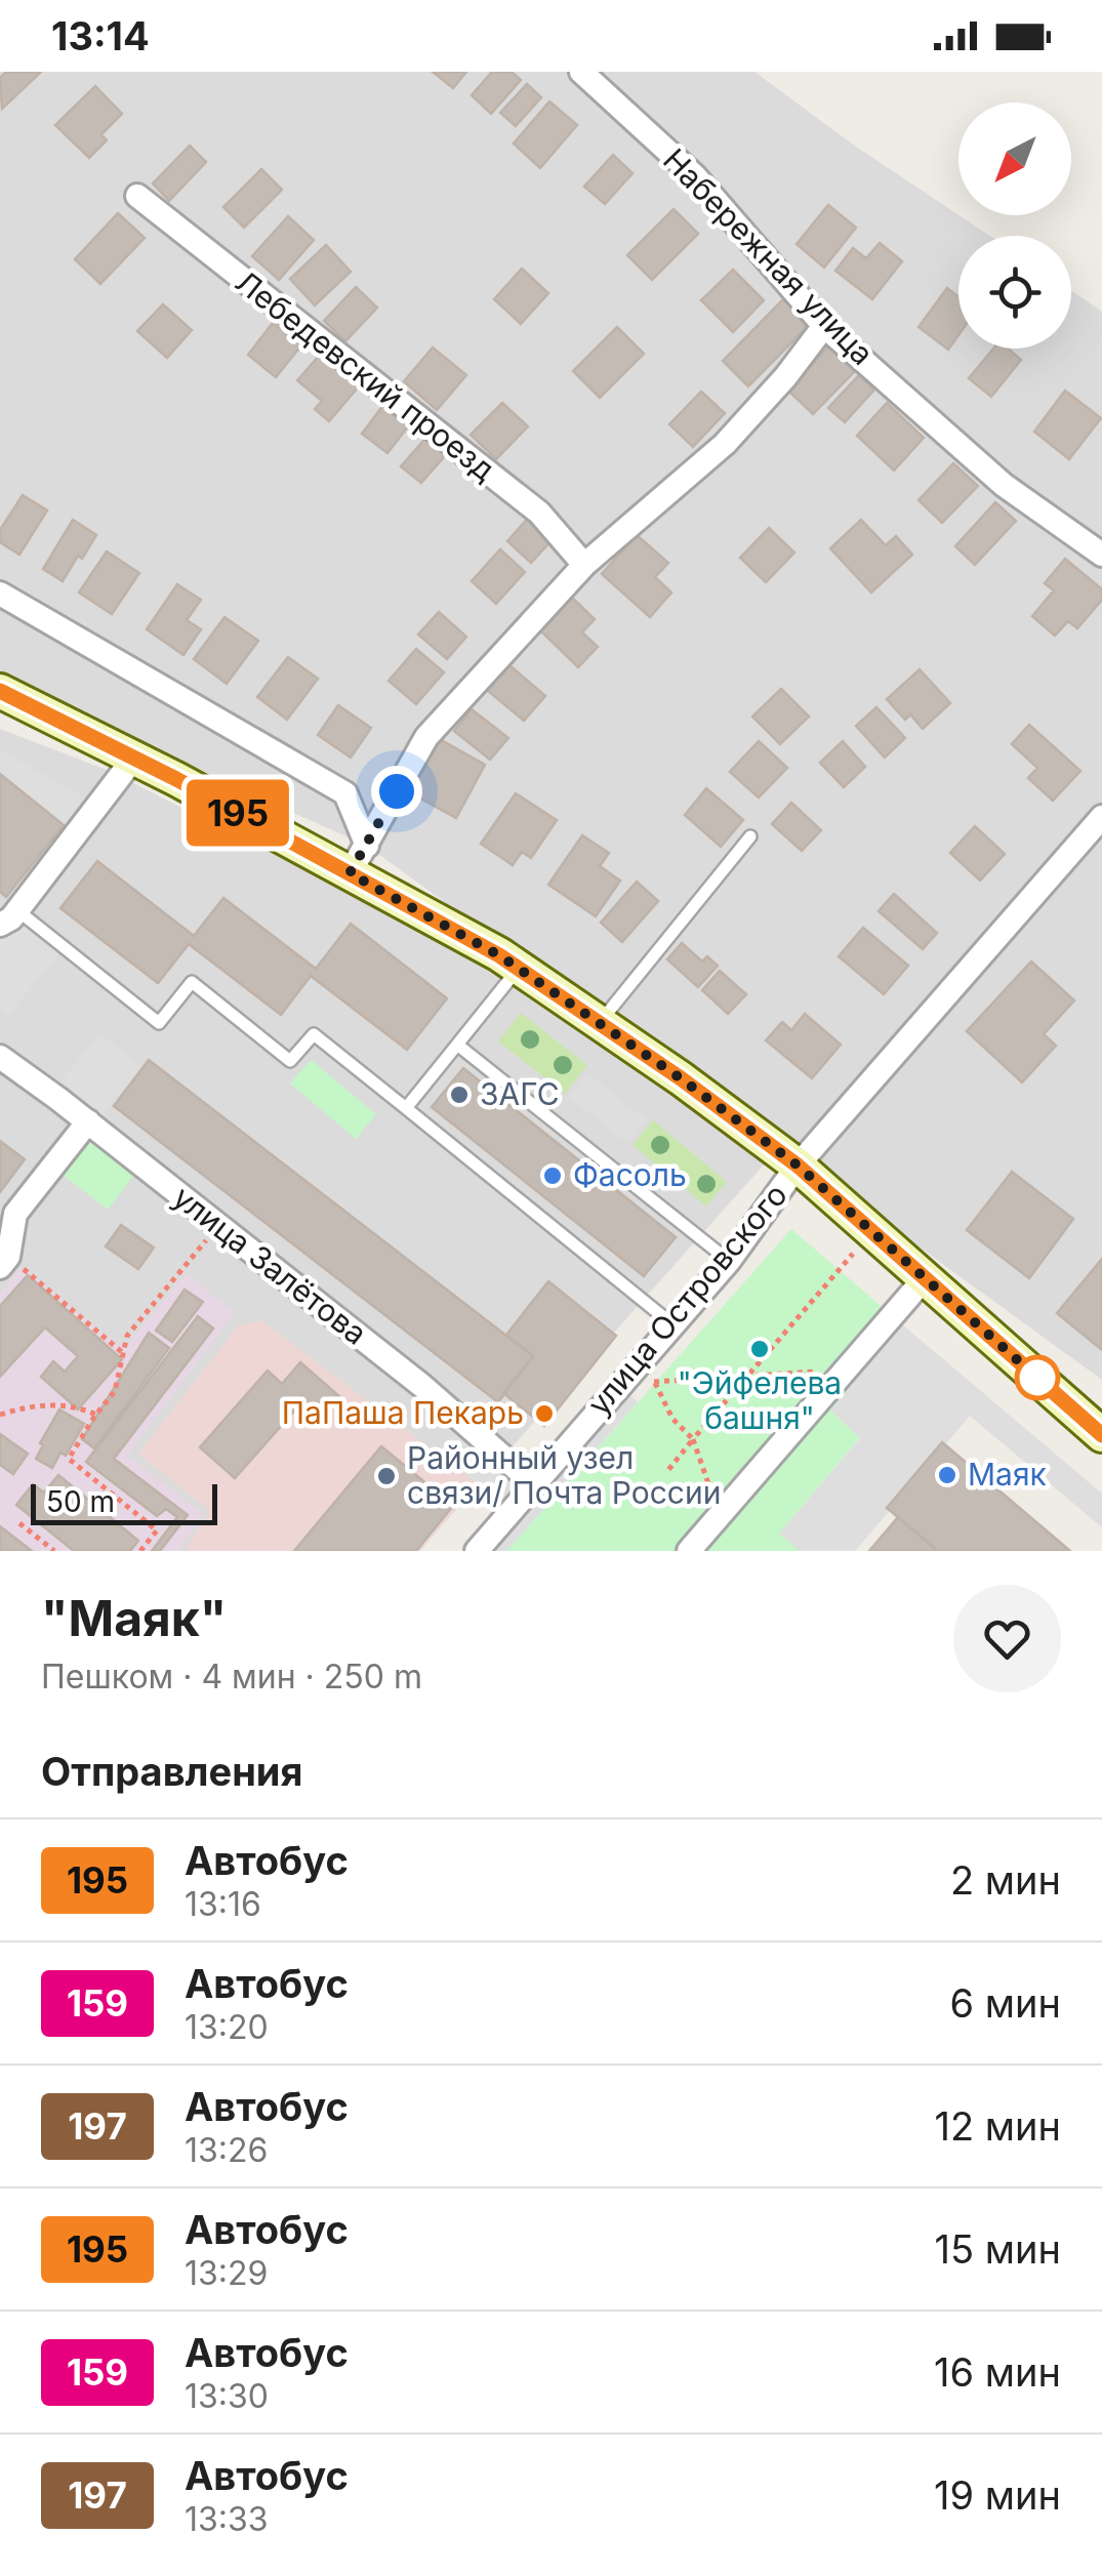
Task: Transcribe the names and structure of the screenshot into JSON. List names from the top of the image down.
{
  "streets": {
    "street": [
      "Набережная улица",
      "Лебедевский проезд",
      "улица Залётова",
      "улица Островского"
    ]
  },
  "crossings": [
    ["улица Залётова", "улица Островского"]
  ],
  "places": [
    "ЗАГС",
    "Фасоль",
    "\"Эйфелева башня\"",
    "ПаПаша Пекарь",
    "Maяк",
    "Районный узел связи/ Почта России"
  ],
  "lines": ["bus line 195"],
  "scale_bar": "50 m",
  "north": "bottom left",
  "page": {
    "status": "13:14",
    "on_map": "195",
    "scale": "50 m",
    "heading": [
      ["\"Маяк\"", "Пешком · 4 мин · 250 m"],
      "Отправления"
    ],
    "list": [
      {
        "mark": "195",
        "name": "Автобус",
        "note": "13:16",
        "value": "2 мин"
      },
      {
        "mark": "159",
        "name": "Автобус",
        "note": "13:20",
        "value": "6 мин"
      },
      {
        "mark": "197",
        "name": "Автобус",
        "note": "13:26",
        "value": "12 мин"
      },
      {
        "mark": "195",
        "name": "Автобус",
        "note": "13:29",
        "value": "15 мин"
      },
      {
        "mark": "159",
        "name": "Автобус",
        "note": "13:30",
        "value": "16 мин"
      },
      {
        "mark": "197",
        "name": "Автобус",
        "note": "13:33",
        "value": "19 мин"
      }
    ]
  }
}
